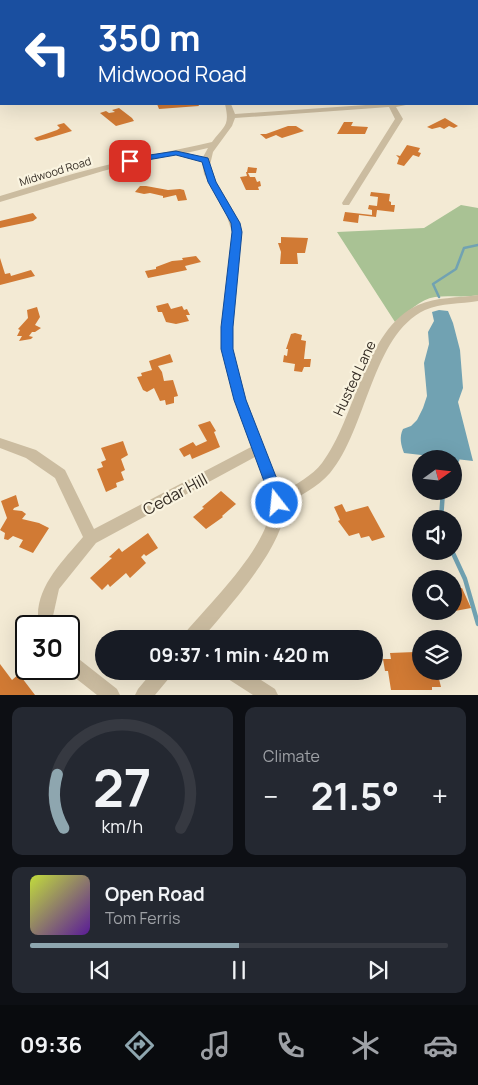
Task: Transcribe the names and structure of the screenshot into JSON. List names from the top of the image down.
{
  "streets": {
    "street": ["Midwood Road", "Husted Lane", "Cedar Hill"]
  },
  "north": "right",
  "page": {
    "turn": ["350 m", "Midwood Road"],
    "limit": "30",
    "trip": "09:37 · 1 min · 420 m",
    "tile": "Climate",
    "heat": ["−", "21.5°", "+"],
    "song": ["Open Road", "Tom Ferris"],
    "tabs": "09:36",
    "gauge": ["27", "km/h"]
  }
}
